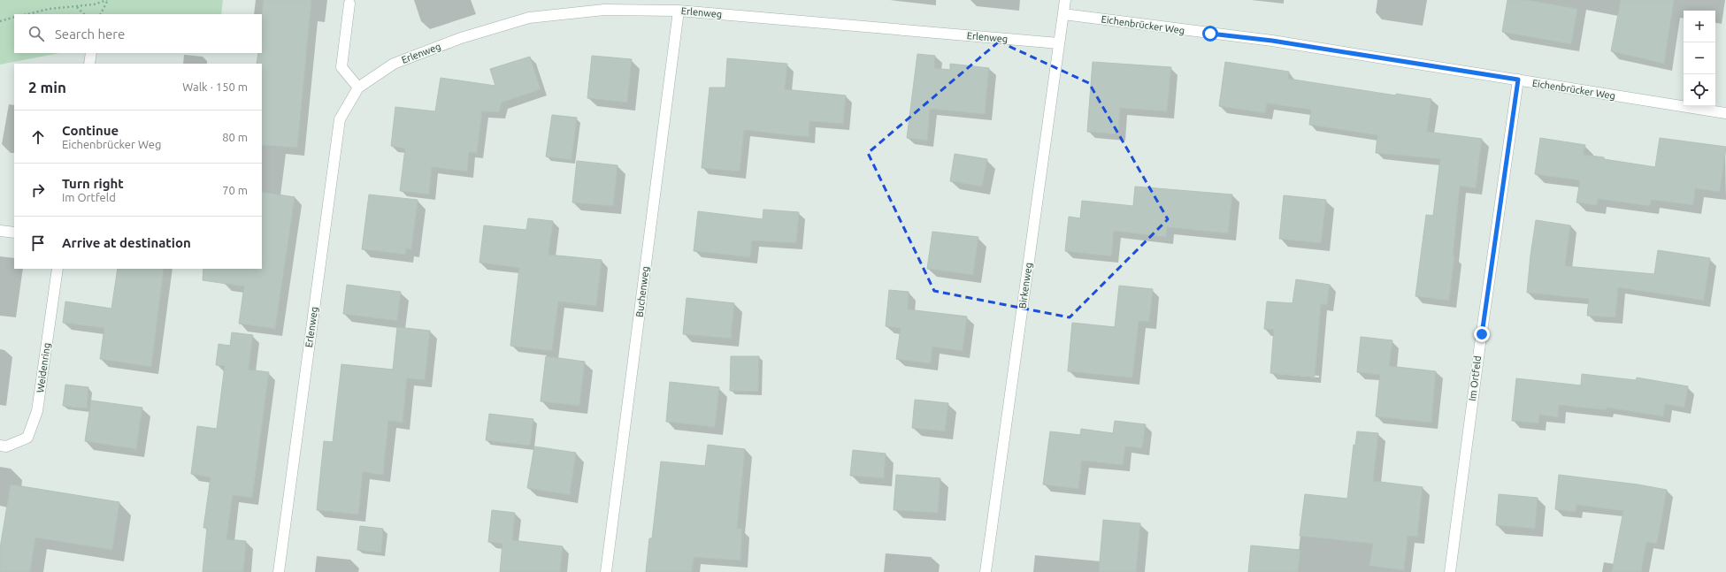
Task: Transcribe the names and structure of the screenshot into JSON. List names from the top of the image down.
{
  "streets": {
    "street": [
      "Erlenweg",
      "Eichenbrücker Weg",
      "Birkenweg",
      "Buchenweg",
      "Weidenring",
      "Im Ortfeld"
    ]
  },
  "crossings": [
    ["Erlenweg", "Birkenweg"],
    ["Erlenweg", "Buchenweg"],
    ["Eichenbrücker Weg", "Birkenweg"],
    ["Eichenbrücker Weg", "Im Ortfeld"]
  ],
  "page": {
    "map_buttons": ["+", "−"],
    "search": "Search here",
    "heading": ["2 min", "Walk · 150 m"],
    "list": [
      ["Continue", "Eichenbrücker Weg", "80 m"],
      ["Turn right", "Im Ortfeld", "70 m"],
      "Arrive at destination"
    ]
  }
}
